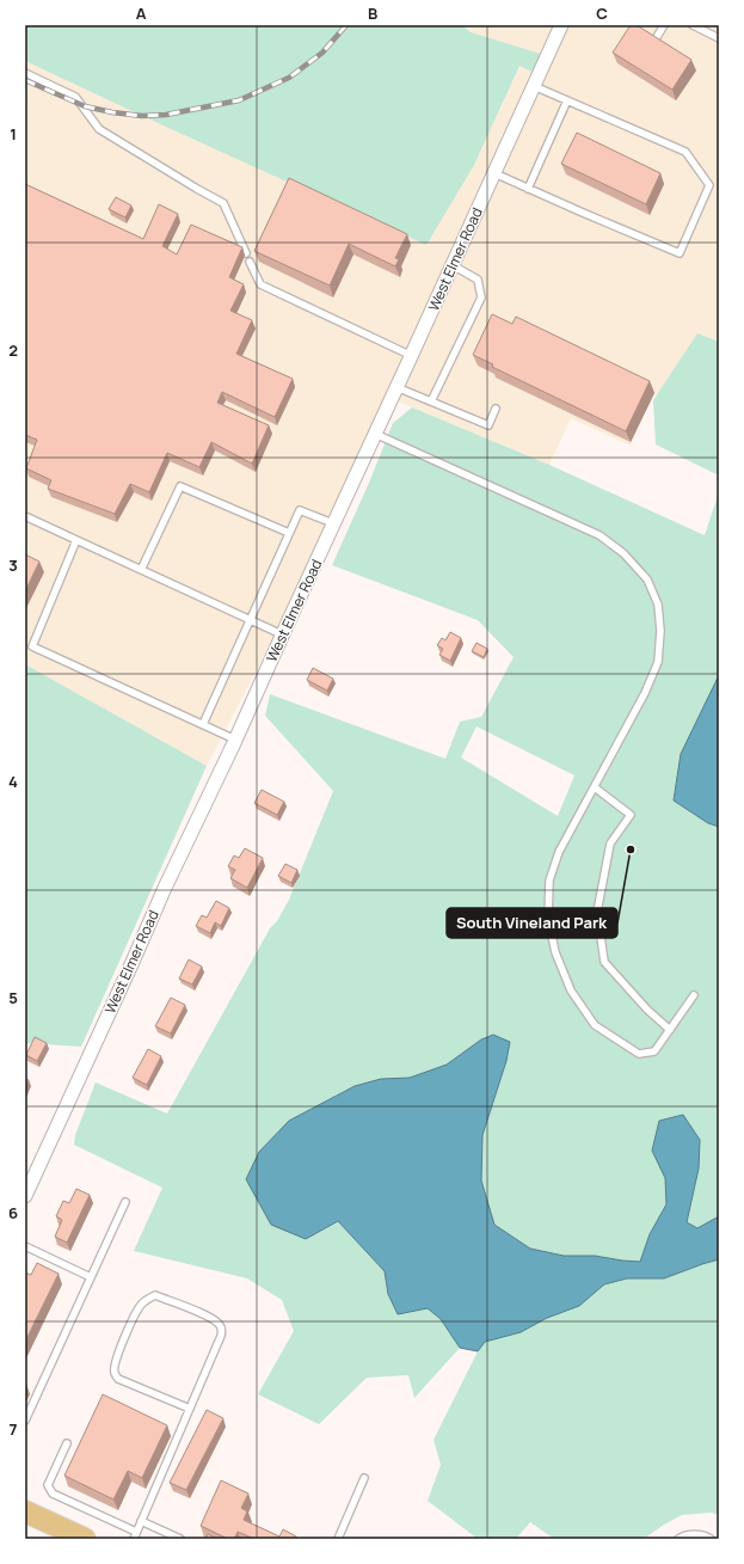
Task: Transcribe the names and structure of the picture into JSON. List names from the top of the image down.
{
  "streets": {
    "street": ["West Elmer Road"]
  },
  "places": ["South Vineland Park"],
  "grid": {
    "columns": ["A", "B", "C"],
    "rows": [
      "1",
      "2",
      "3",
      "4",
      "5",
      "6",
      "7"
    ]
  }
}
